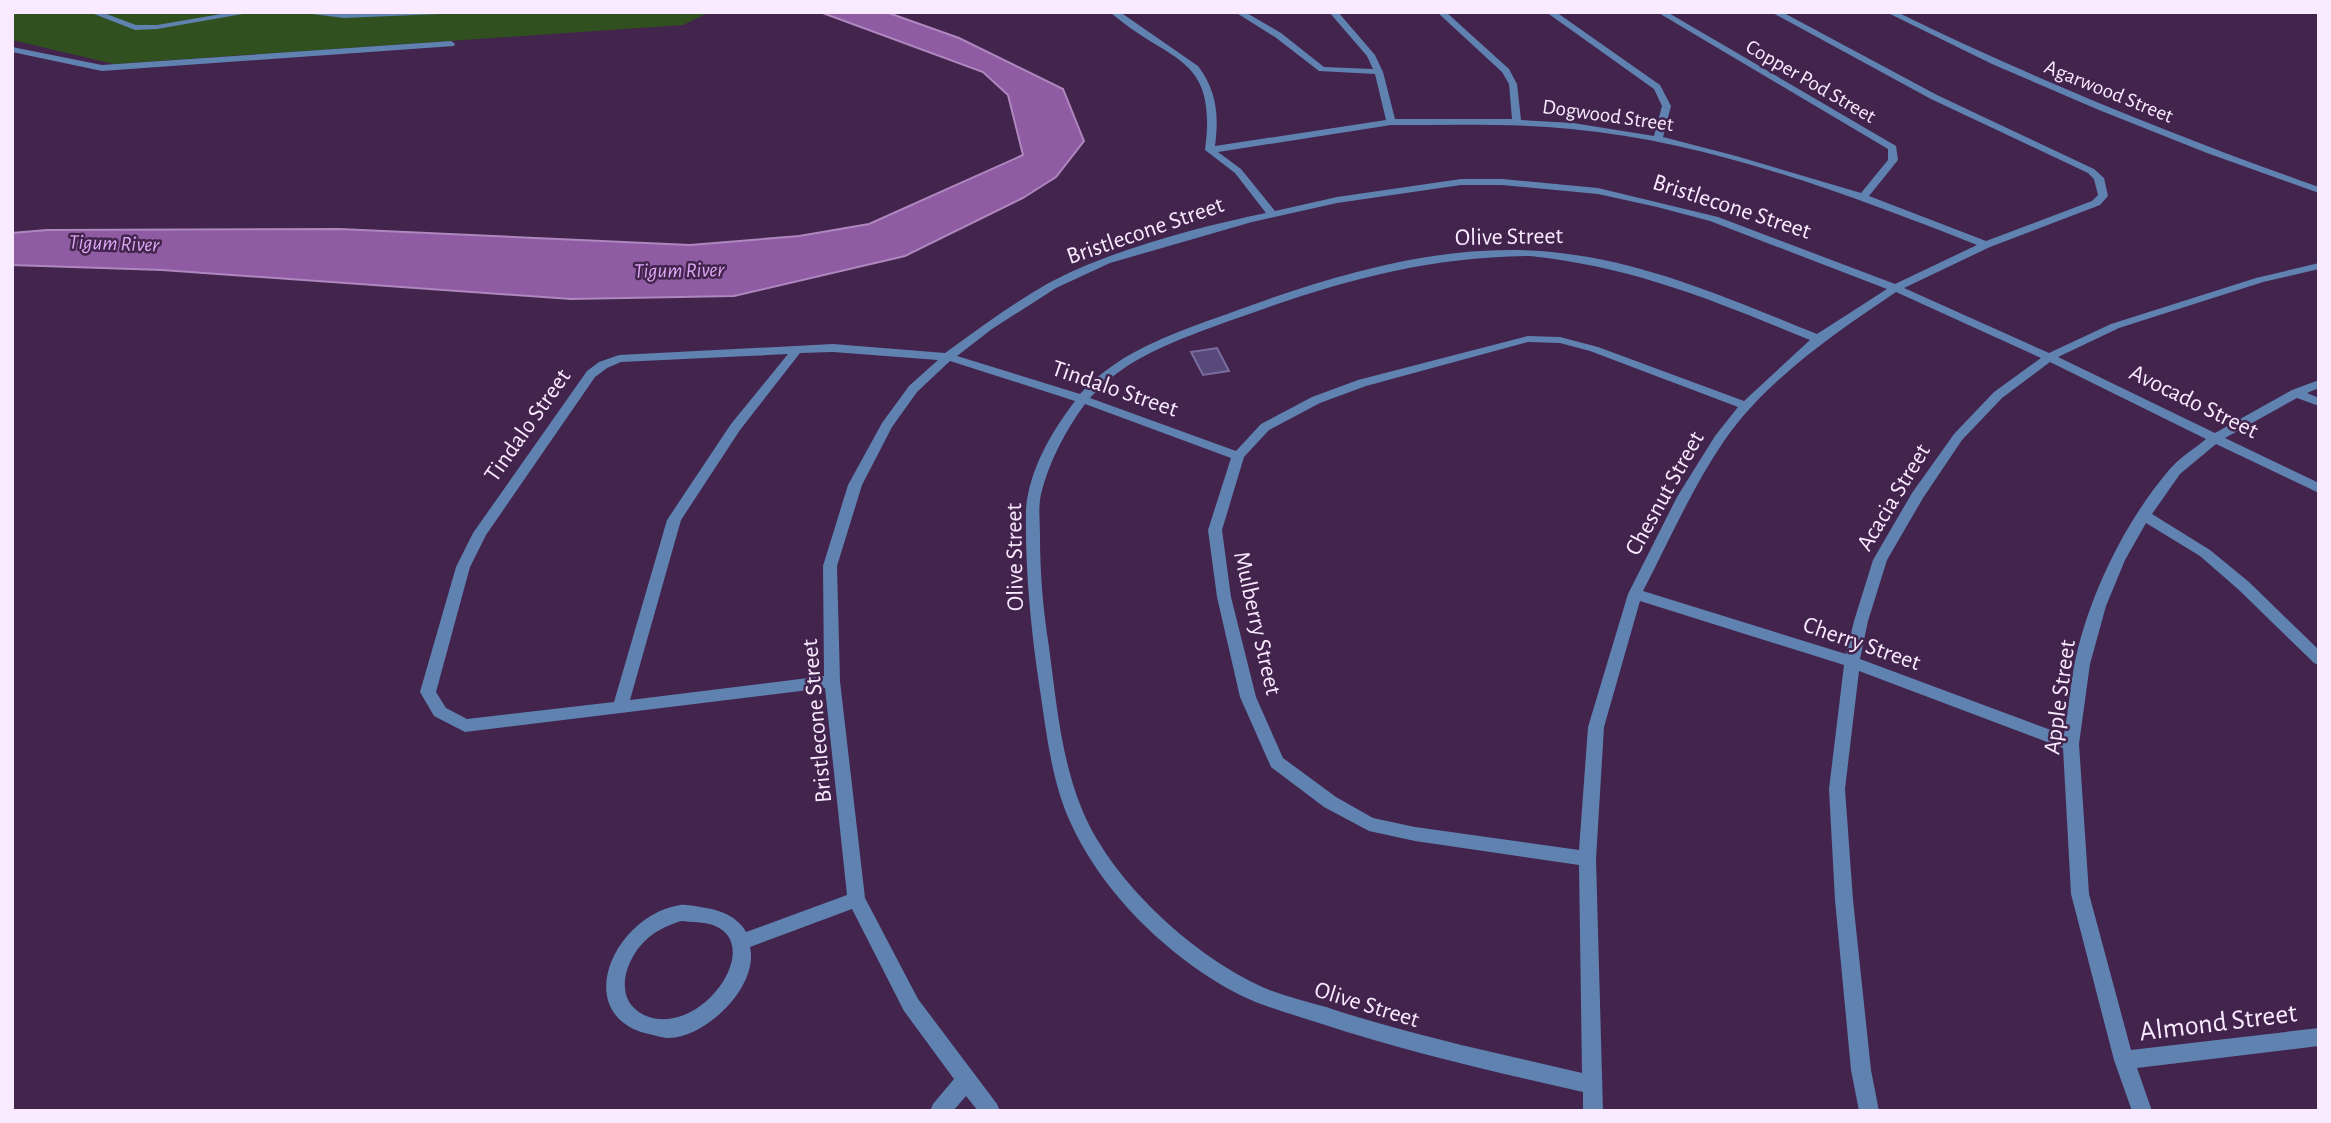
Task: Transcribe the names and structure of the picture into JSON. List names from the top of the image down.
{
  "streets": {
    "street": [
      "Copper Pod Street",
      "Agarwood Street",
      "Dogwood Street",
      "Bristlecone Street",
      "Olive Street",
      "Tindalo Street",
      "Avocado Street",
      "Chesnut Street",
      "Acacia Street",
      "Mulberry Street",
      "Cherry Street",
      "Apple Street",
      "Almond Street"
    ]
  },
  "crossings": [
    ["Copper Pod Street", "Dogwood Street"],
    ["Dogwood Street", "Chesnut Street"],
    ["Bristlecone Street", "Tindalo Street"],
    ["Bristlecone Street", "Avocado Street"],
    ["Bristlecone Street", "Chesnut Street"],
    ["Bristlecone Street", "Acacia Street"],
    ["Olive Street", "Tindalo Street"],
    ["Olive Street", "Chesnut Street"],
    ["Tindalo Street", "Mulberry Street"],
    ["Avocado Street", "Acacia Street"],
    ["Avocado Street", "Apple Street"],
    ["Chesnut Street", "Mulberry Street"],
    ["Chesnut Street", "Cherry Street"],
    ["Acacia Street", "Cherry Street"],
    ["Cherry Street", "Apple Street"],
    ["Apple Street", "Almond Street"]
  ],
  "water": ["Tigum River"]
}
